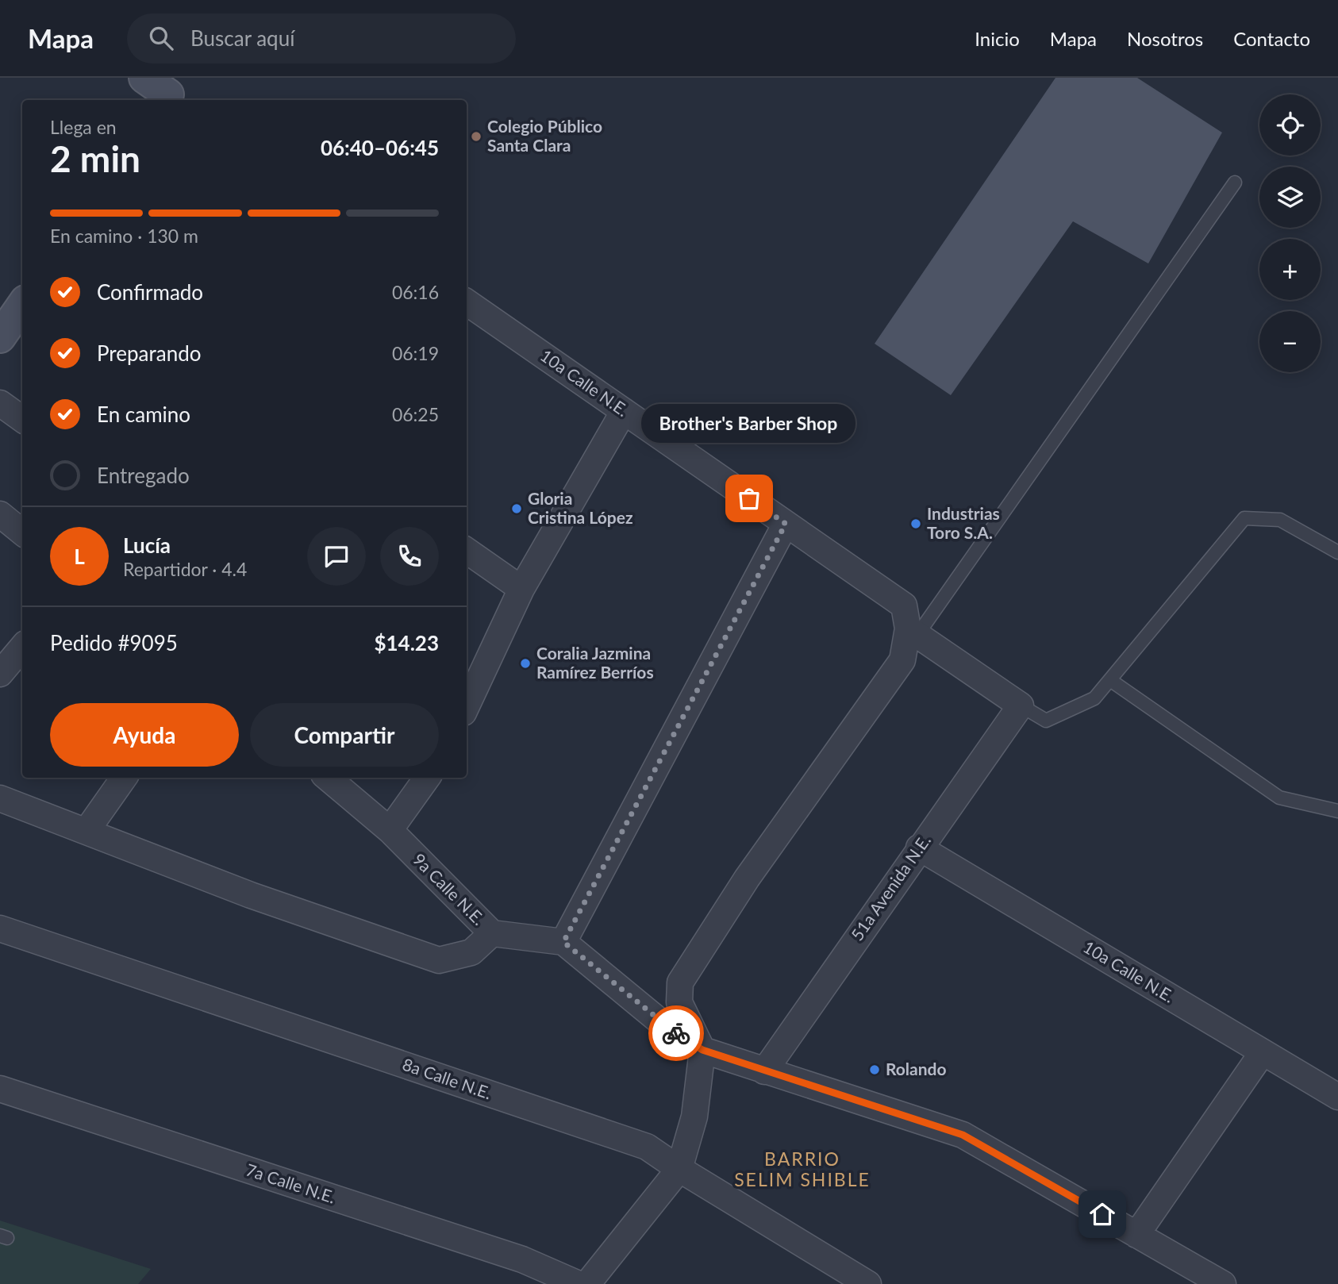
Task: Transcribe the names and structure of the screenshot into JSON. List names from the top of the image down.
{
  "streets": {
    "street": [
      "10a Calle N.E.",
      "51a Avenida N.E.",
      "9a Calle N.E.",
      "8a Calle N.E.",
      "7a Calle N.E."
    ]
  },
  "crossings": [
    ["10a Calle N.E.", "51a Avenida N.E."]
  ],
  "districts": ["BARRIO SELIM SHIBLE"],
  "places": [
    "Colegio Público Santa Clara",
    "Brother's Barber Shop",
    "Gloria Cristina López",
    "Industrias Toro S.A.",
    "Coralia Jazmina Ramírez Berríos",
    "Rolando"
  ],
  "page": {
    "header": "Mapa",
    "search": "Buscar aquí",
    "nav": [
      "Inicio",
      "Mapa",
      "Nosotros",
      "Contacto"
    ],
    "map_buttons": ["+", "−"],
    "heading": ["2 min", "Llega en", "06:40–06:45"],
    "panel": [
      "Lucía",
      "Repartidor · 4.4",
      "Pedido #9095",
      "$14.23"
    ],
    "bar": "En camino · 130 m",
    "list": [
      ["Confirmado", "06:16"],
      ["Preparando", "06:19"],
      ["En camino", "06:25"],
      "Entregado"
    ],
    "bubble": "Brother's Barber Shop",
    "round": "L",
    "buttons": ["Ayuda", "Compartir"]
  }
}
